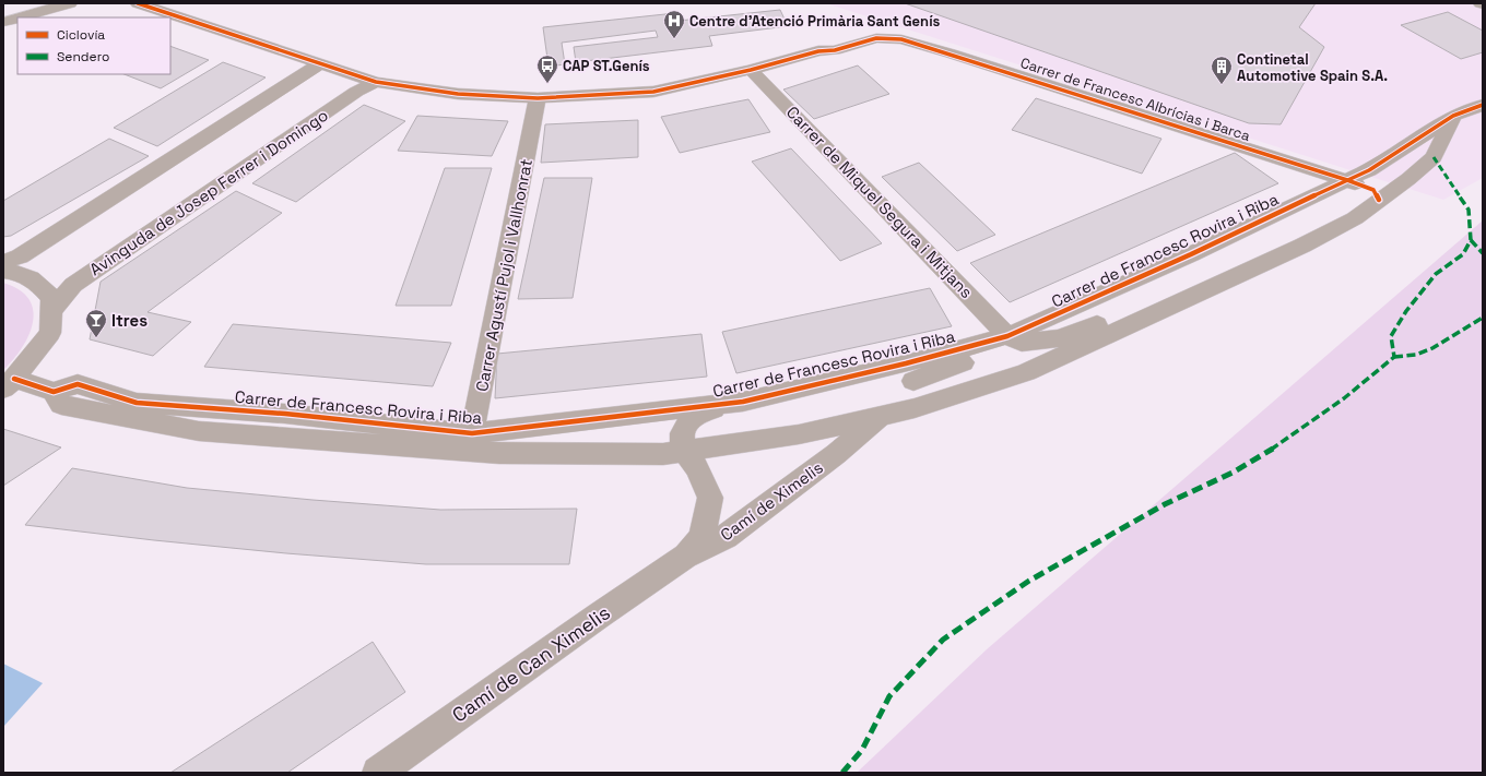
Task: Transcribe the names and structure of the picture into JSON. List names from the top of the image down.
{
  "streets": {
    "street": [
      "Carrer de Francesc Albrícias i Barca",
      "Avinguda de Josep Ferrer i Domingo",
      "Carrer de Miquel Segura i Mitjans",
      "Carrer de Francesc Rovira i Riba",
      "Carrer Agustí Pujol i Vallhonrat",
      "Camí de Ximelis",
      "Camí de Can Ximelis"
    ]
  },
  "crossings": [
    ["Carrer de Francesc Albrícias i Barca", "Carrer de Francesc Rovira i Riba"],
    ["Carrer de Miquel Segura i Mitjans", "Carrer de Francesc Rovira i Riba"],
    ["Carrer de Francesc Rovira i Riba", "Carrer Agustí Pujol i Vallhonrat"],
    ["Carrer de Francesc Rovira i Riba", "Camí de Ximelis"],
    ["Camí de Ximelis", "Camí de Can Ximelis"]
  ],
  "places": {
    "hospital": ["Centre d'Atenció Primària Sant Genís"],
    "bus stop": ["CAP ST.Genís"],
    "building": ["Continetal Automotive Spain S.A."],
    "bar": ["Itres"]
  },
  "legend": ["Ciclovía", "Sendero"]
}
